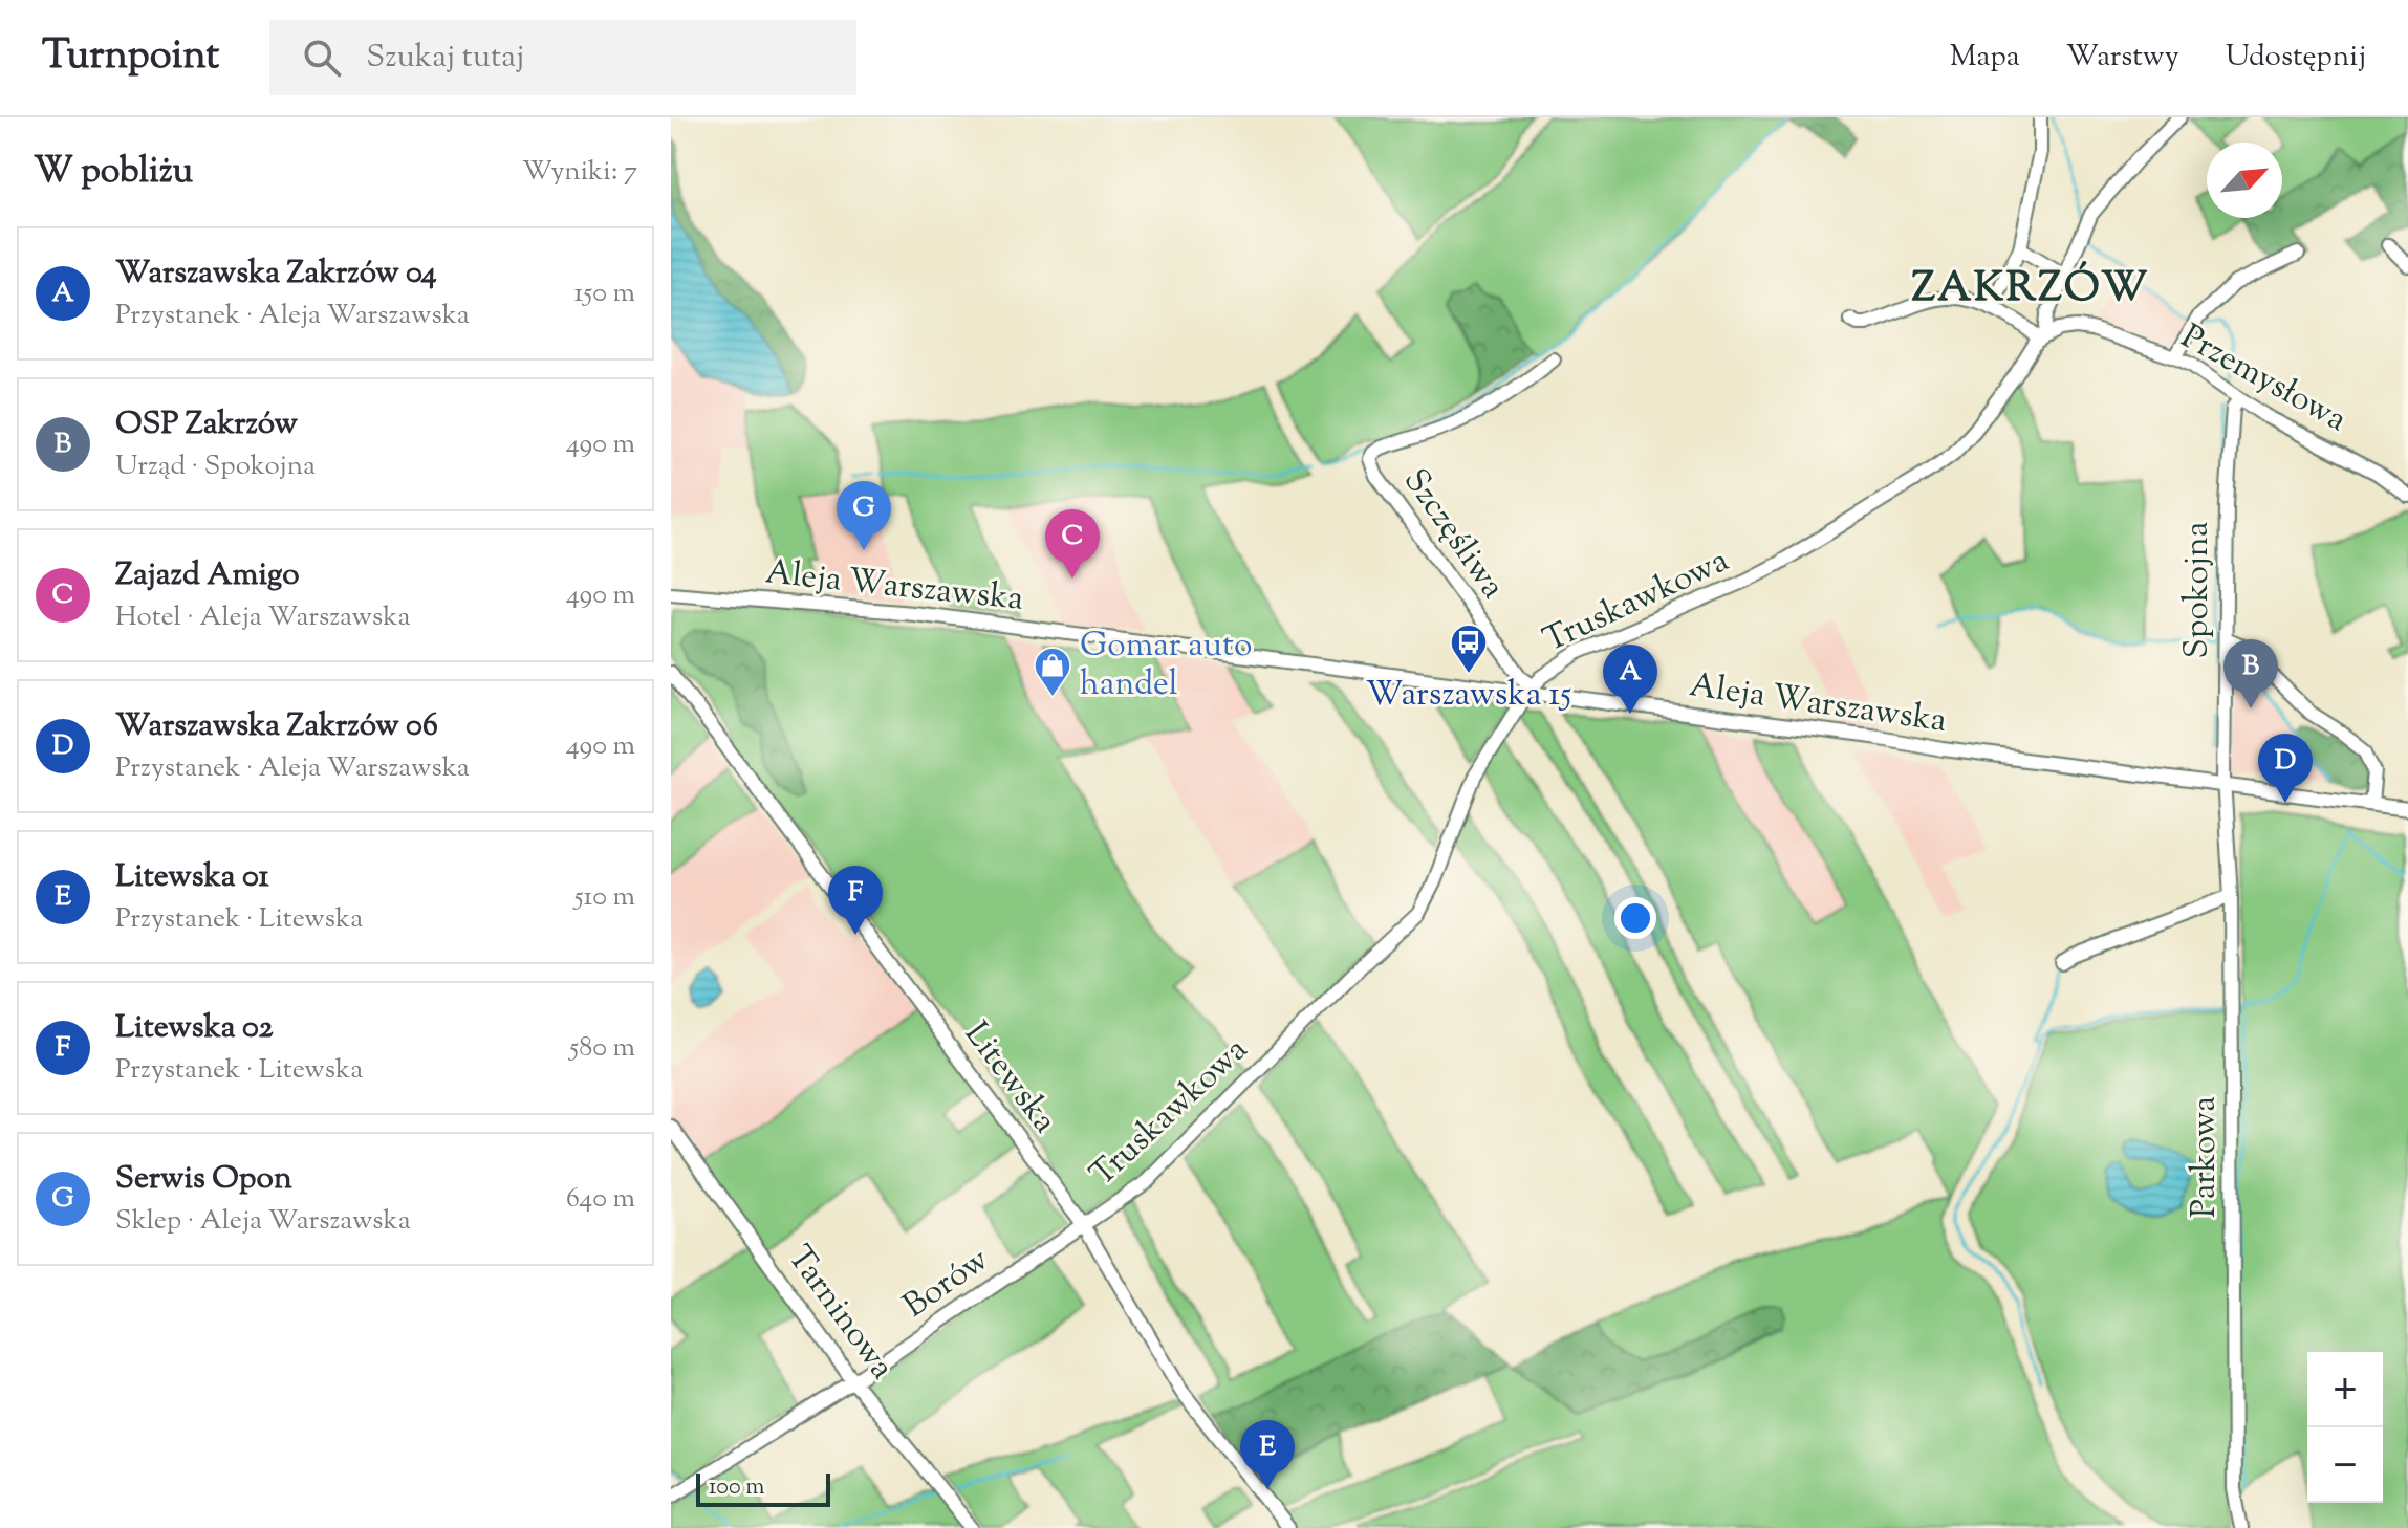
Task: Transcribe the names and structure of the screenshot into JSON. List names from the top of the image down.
{
  "streets": {
    "street": [
      "Przemysłowa",
      "Szczęśliwa",
      "Aleja Warszawska",
      "Spokojna",
      "Truskawkowa",
      "Litewska",
      "Parkowa",
      "Borów",
      "Tarninowa"
    ]
  },
  "crossings": [
    ["Przemysłowa", "Spokojna"],
    ["Przemysłowa", "Truskawkowa"],
    ["Szczęśliwa", "Aleja Warszawska"],
    ["Szczęśliwa", "Truskawkowa"],
    ["Aleja Warszawska", "Spokojna"],
    ["Aleja Warszawska", "Truskawkowa"],
    ["Aleja Warszawska", "Parkowa"],
    ["Spokojna", "Parkowa"],
    ["Truskawkowa", "Litewska"],
    ["Truskawkowa", "Borów"],
    ["Litewska", "Borów"],
    ["Borów", "Tarninowa"]
  ],
  "districts": ["ZAKRZÓW"],
  "places": {
    "bus stop": ["Warszawska 15"],
    "shop": ["Gomar auto handel"]
  },
  "scale_bar": "100 m",
  "north": "top right",
  "page": {
    "header": "Turnpoint",
    "search": "Szukaj tutaj",
    "nav": ["Mapa", "Warstwy", "Udostępnij"],
    "heading": ["W pobliżu", "Wyniki: 7"],
    "list": [
      {
        "mark": "A",
        "name": "Warszawska Zakrzów 04",
        "note": "Przystanek · Aleja Warszawska",
        "value": "150 m"
      },
      {
        "mark": "B",
        "name": "OSP Zakrzów",
        "note": "Urząd · Spokojna",
        "value": "490 m"
      },
      {
        "mark": "C",
        "name": "Zajazd Amigo",
        "note": "Hotel · Aleja Warszawska",
        "value": "490 m"
      },
      {
        "mark": "D",
        "name": "Warszawska Zakrzów 06",
        "note": "Przystanek · Aleja Warszawska",
        "value": "490 m"
      },
      {
        "mark": "E",
        "name": "Litewska 01",
        "note": "Przystanek · Litewska",
        "value": "510 m"
      },
      {
        "mark": "F",
        "name": "Litewska 02",
        "note": "Przystanek · Litewska",
        "value": "580 m"
      },
      {
        "mark": "G",
        "name": "Serwis Opon",
        "note": "Sklep · Aleja Warszawska",
        "value": "640 m"
      }
    ],
    "pins": [
      "G",
      "C",
      "B",
      "A",
      "D",
      "F",
      "E"
    ],
    "map_buttons": ["+", "−"],
    "scale": "100 m"
  }
}
